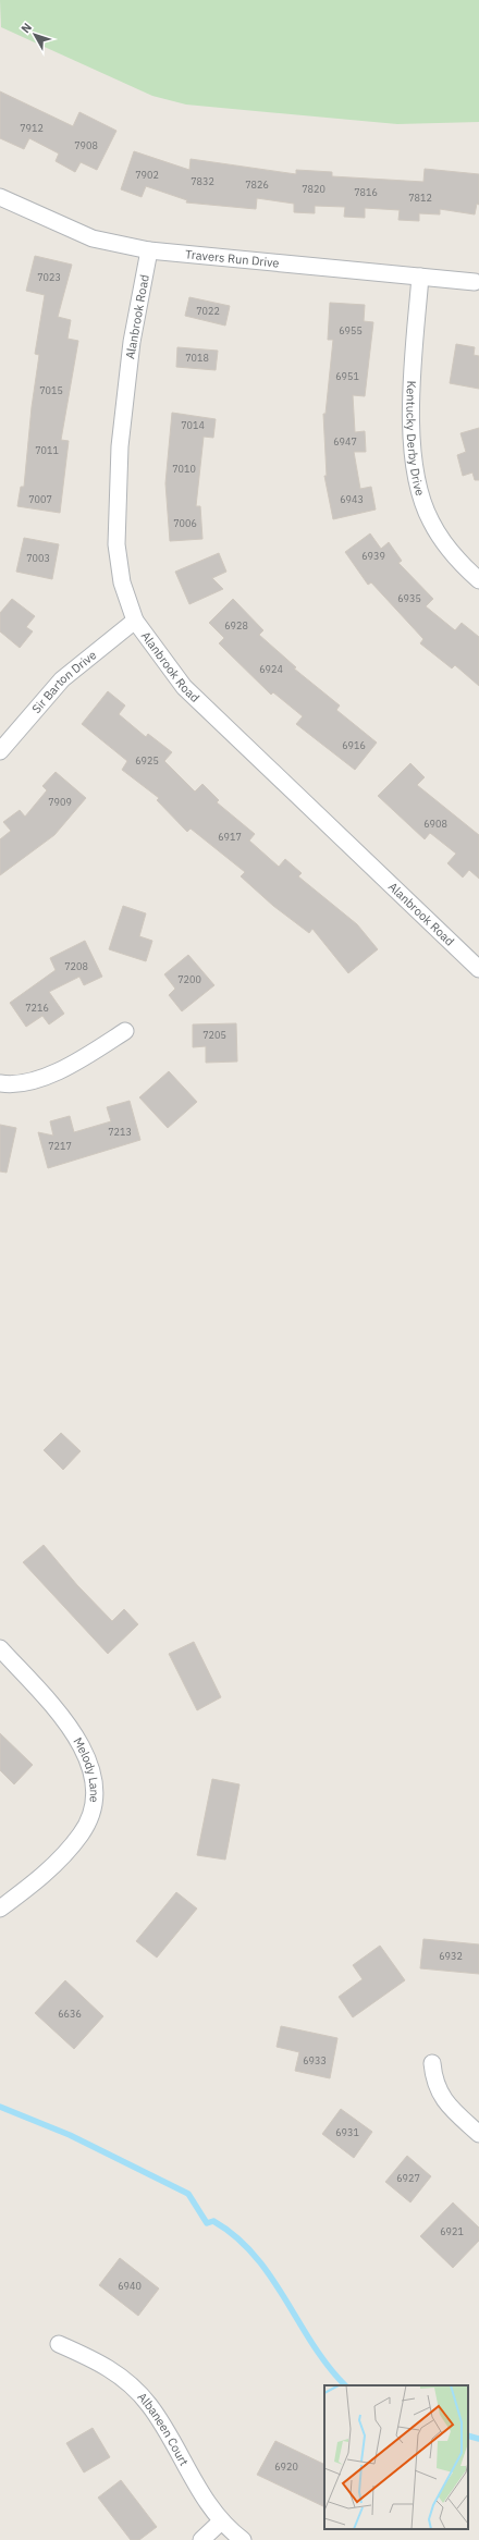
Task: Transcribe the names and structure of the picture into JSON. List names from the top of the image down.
{
  "streets": {
    "street": [
      "Travers Run Drive",
      "Alanbrook Road",
      "Kentucky Derby Drive",
      "Sir Barton Drive",
      "Melody Lane",
      "Albaneen Court"
    ]
  },
  "crossings": [
    ["Travers Run Drive", "Alanbrook Road"],
    ["Travers Run Drive", "Kentucky Derby Drive"],
    ["Alanbrook Road", "Sir Barton Drive"]
  ],
  "house_numbers": [
    "7912",
    "7908",
    "7902",
    "7832",
    "7826",
    "7820",
    "7816",
    "7812",
    "7023",
    "7022",
    "6955",
    "7018",
    "6951",
    "7015",
    "7014",
    "6947",
    "7011",
    "7010",
    "7007",
    "6943",
    "7006",
    "6939",
    "7003",
    "6935",
    "6928",
    "6924",
    "6916",
    "6925",
    "7909",
    "6908",
    "6917",
    "7208",
    "7200",
    "7216",
    "7205",
    "7213",
    "7217",
    "6932",
    "6636",
    "6933",
    "6931",
    "6927",
    "6921",
    "6940",
    "6920"
  ],
  "north": "top left"
}
